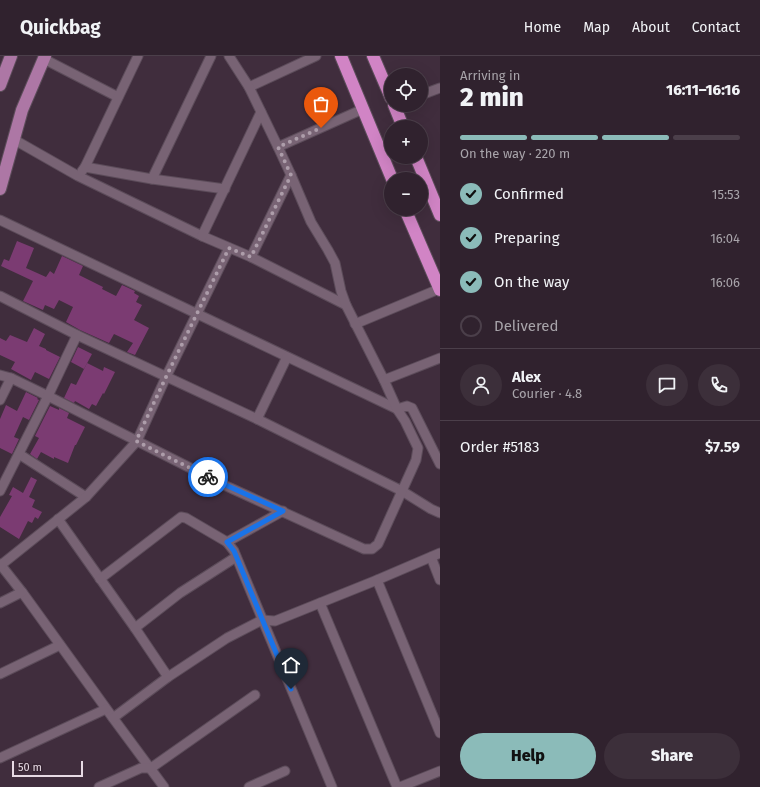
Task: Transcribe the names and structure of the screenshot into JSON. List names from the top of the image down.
{
  "scale_bar": "50 m",
  "page": {
    "header": "Quickbag",
    "nav": [
      "Home",
      "Map",
      "About",
      "Contact"
    ],
    "heading": ["2 min", "Arriving in", "16:11–16:16"],
    "panel": [
      "Alex",
      "Courier · 4.8",
      "Order #5183",
      "$7.59"
    ],
    "map_buttons": ["+", "−"],
    "bar": "On the way · 220 m",
    "list": [
      ["Confirmed", "15:53"],
      ["Preparing", "16:04"],
      ["On the way", "16:06"],
      "Delivered"
    ],
    "buttons": ["Help", "Share"],
    "scale": "50 m"
  }
}
